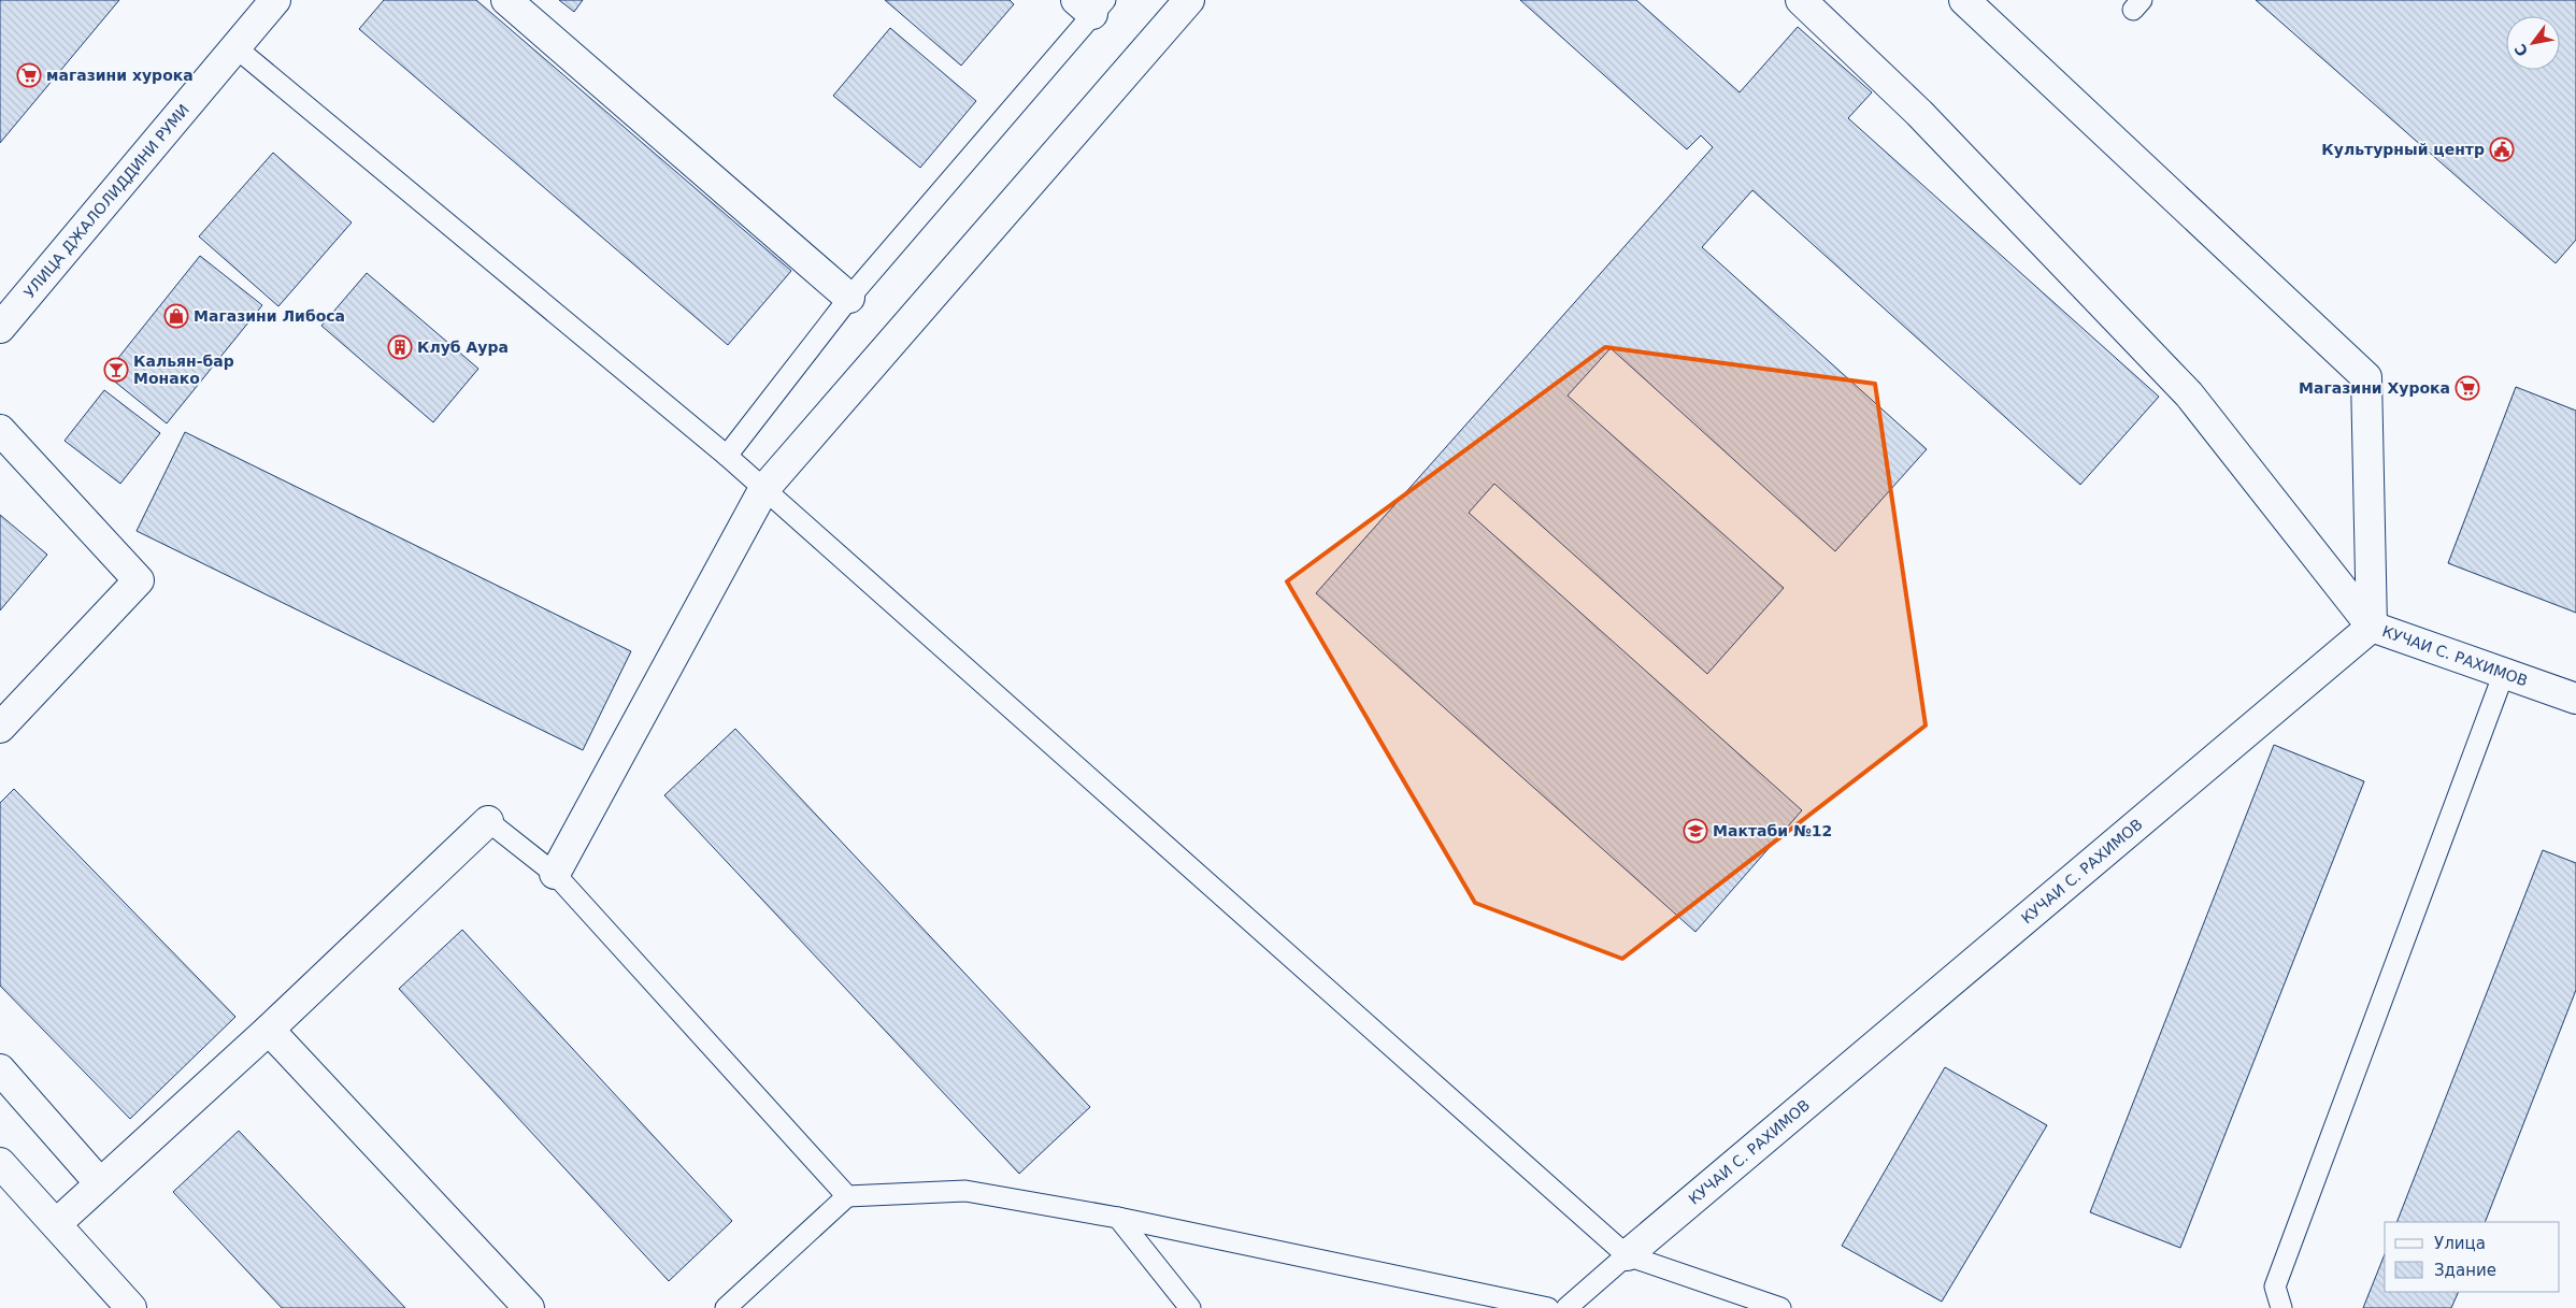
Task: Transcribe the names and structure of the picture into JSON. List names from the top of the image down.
{
  "streets": {
    "street": ["УЛИЦА ДЖАЛОЛИДДИНИ РУМИ", "КУЧАИ С. РАХИМОВ"]
  },
  "places": {
    "supermarket": ["магазини хурока", "Магазини Хурока"],
    "public building": ["Культурный центр"],
    "shop": ["Магазини Либоса"],
    "building": ["Клуб Аура"],
    "bar": ["Кальян-бар Монако"],
    "school or university": ["Мактаби №12"]
  },
  "legend": ["Улица", "Здание"],
  "north": "bottom left"
}
